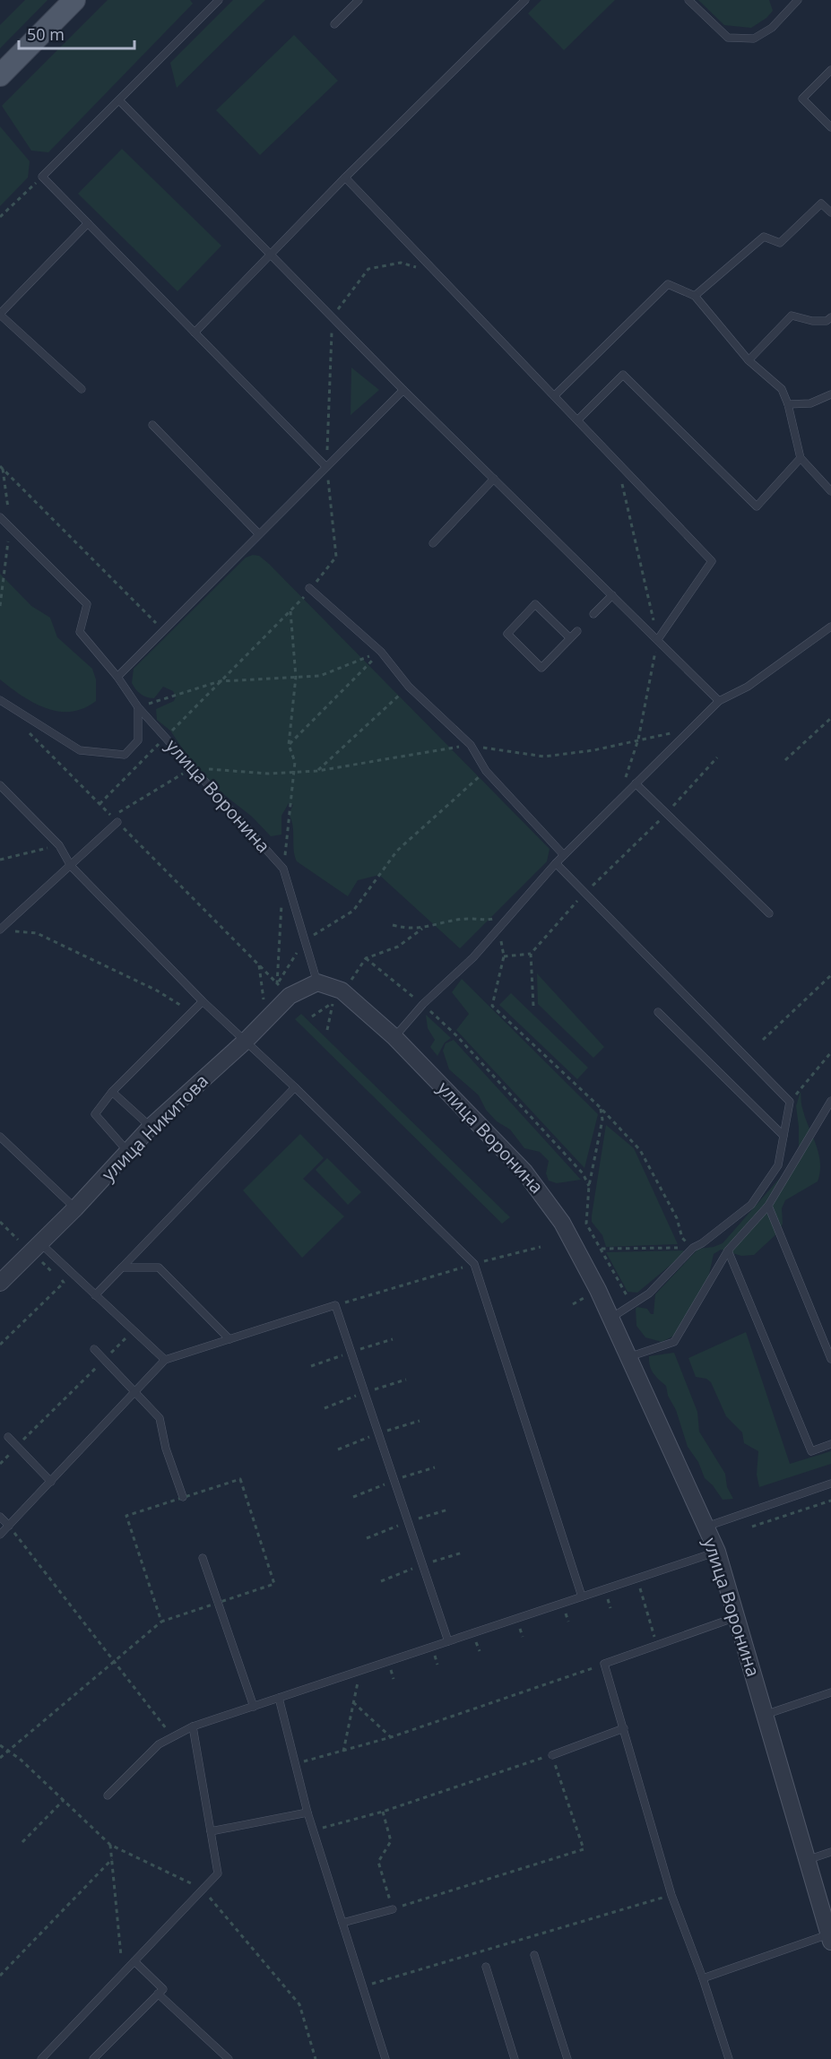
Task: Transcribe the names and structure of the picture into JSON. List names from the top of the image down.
{
  "streets": {
    "street": ["улица Воронина", "улица Никитова"]
  },
  "crossings": [
    ["улица Воронина", "улица Никитова"]
  ],
  "scale_bar": "50 m"
}
